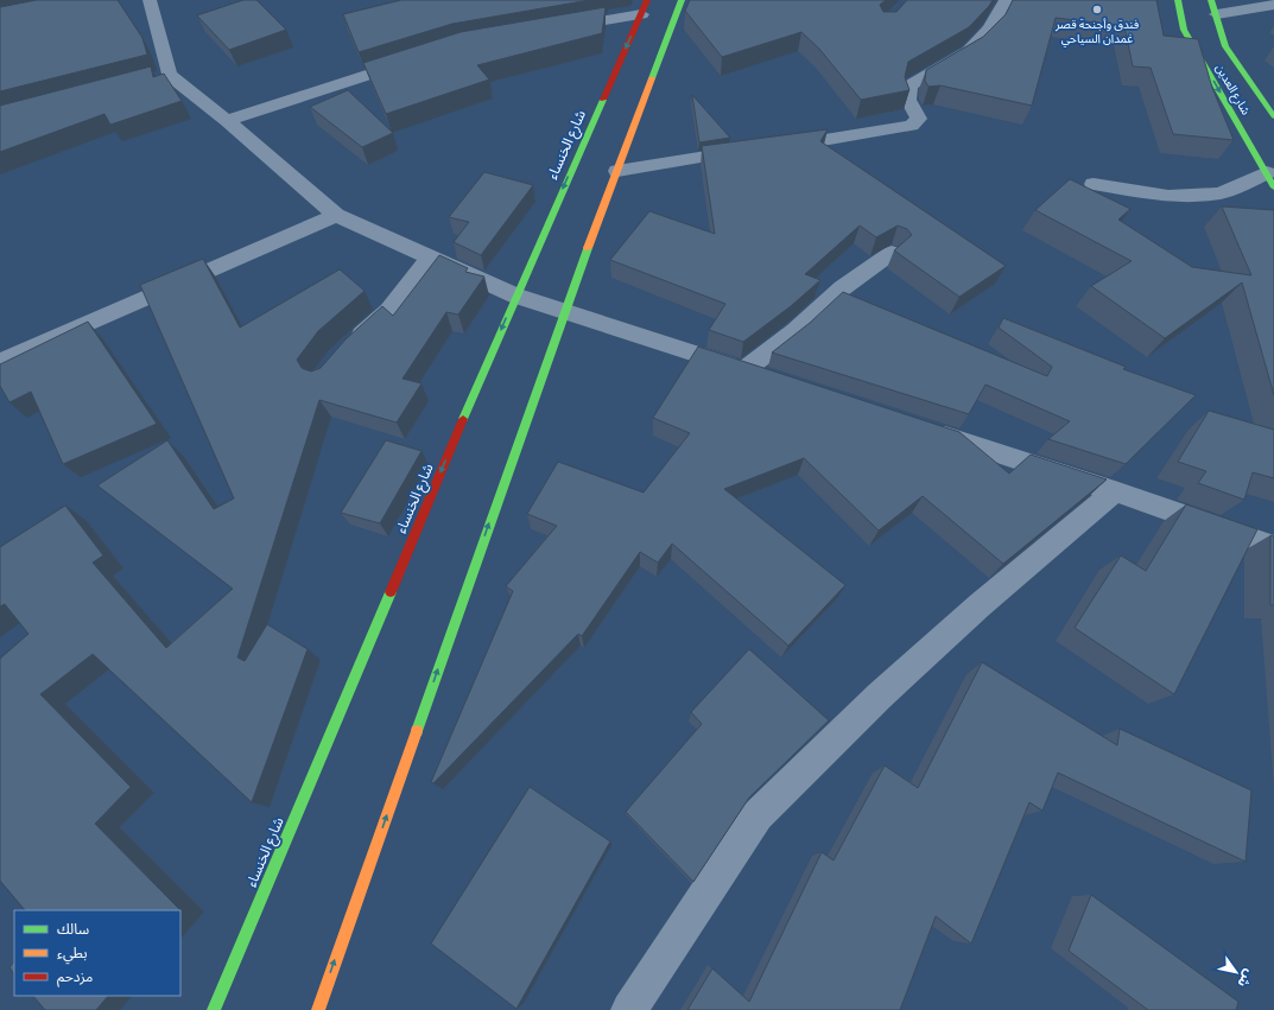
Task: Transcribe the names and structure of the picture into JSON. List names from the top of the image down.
{
  "streets": {
    "street": ["شارع العدين", "شارع الخنساء"]
  },
  "places": ["فندق وأجنحة قصر غمدان السياحي"],
  "legend": ["سالك", "بطيء", "مزدحم"],
  "north": "bottom right"
}
